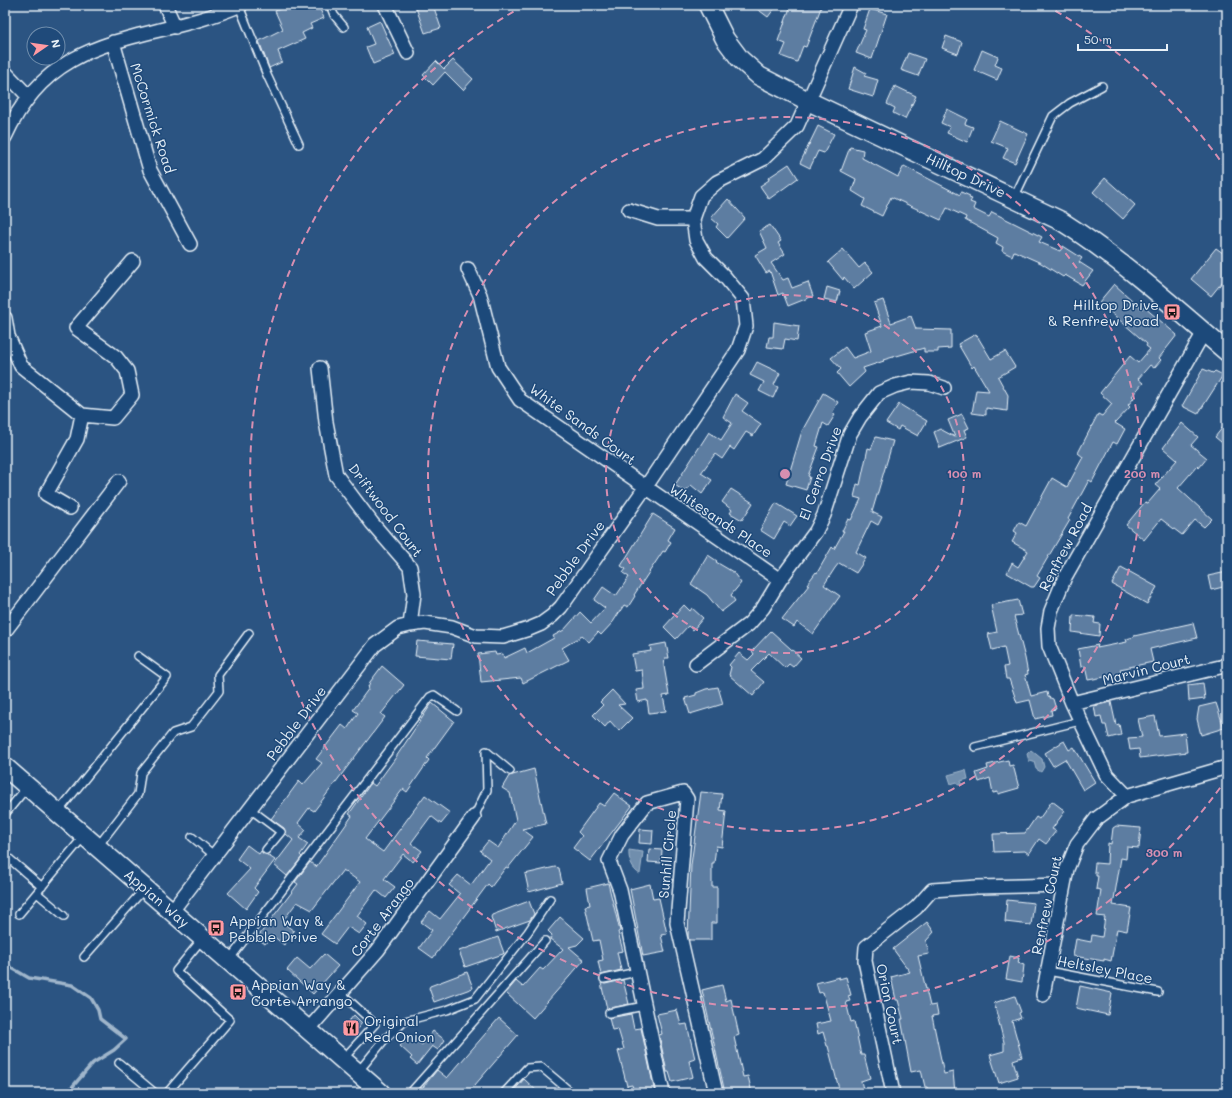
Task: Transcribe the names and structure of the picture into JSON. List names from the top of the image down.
{
  "streets": {
    "street": [
      "McCormick Road",
      "Hilltop Drive",
      "White Sands Court",
      "El Cerro Drive",
      "Driftwood Court",
      "Whitesands Place",
      "Renfrew Road",
      "Pebble Drive",
      "Marvin Court",
      "Sunhill Circle",
      "Appian Way",
      "Renfrew Court",
      "Corte Arango",
      "Orion Court"
    ],
    "lane": ["Heltsley Place"]
  },
  "crossings": [
    ["Hilltop Drive", "Renfrew Road"],
    ["Hilltop Drive", "Pebble Drive"],
    ["White Sands Court", "Whitesands Place"],
    ["White Sands Court", "Pebble Drive"],
    ["El Cerro Drive", "Whitesands Place"],
    ["Driftwood Court", "Pebble Drive"],
    ["Whitesands Place", "Pebble Drive"],
    ["Renfrew Road", "Marvin Court"],
    ["Renfrew Road", "Renfrew Court"],
    ["Pebble Drive", "Appian Way"],
    ["Appian Way", "Corte Arango"],
    ["Renfrew Court", "Heltsley Place"],
    ["Renfrew Court", "Orion Court"]
  ],
  "places": {
    "bus stop": ["Hilltop Drive & Renfrew Road", "Appian Way & Pebble Drive", "Appian Way & Corte Arrango"],
    "restaurant": ["Original Red Onion"]
  },
  "scale_bar": "50 m",
  "north": "right",
  "rings": ["100 m", "200 m", "300 m"]
}
